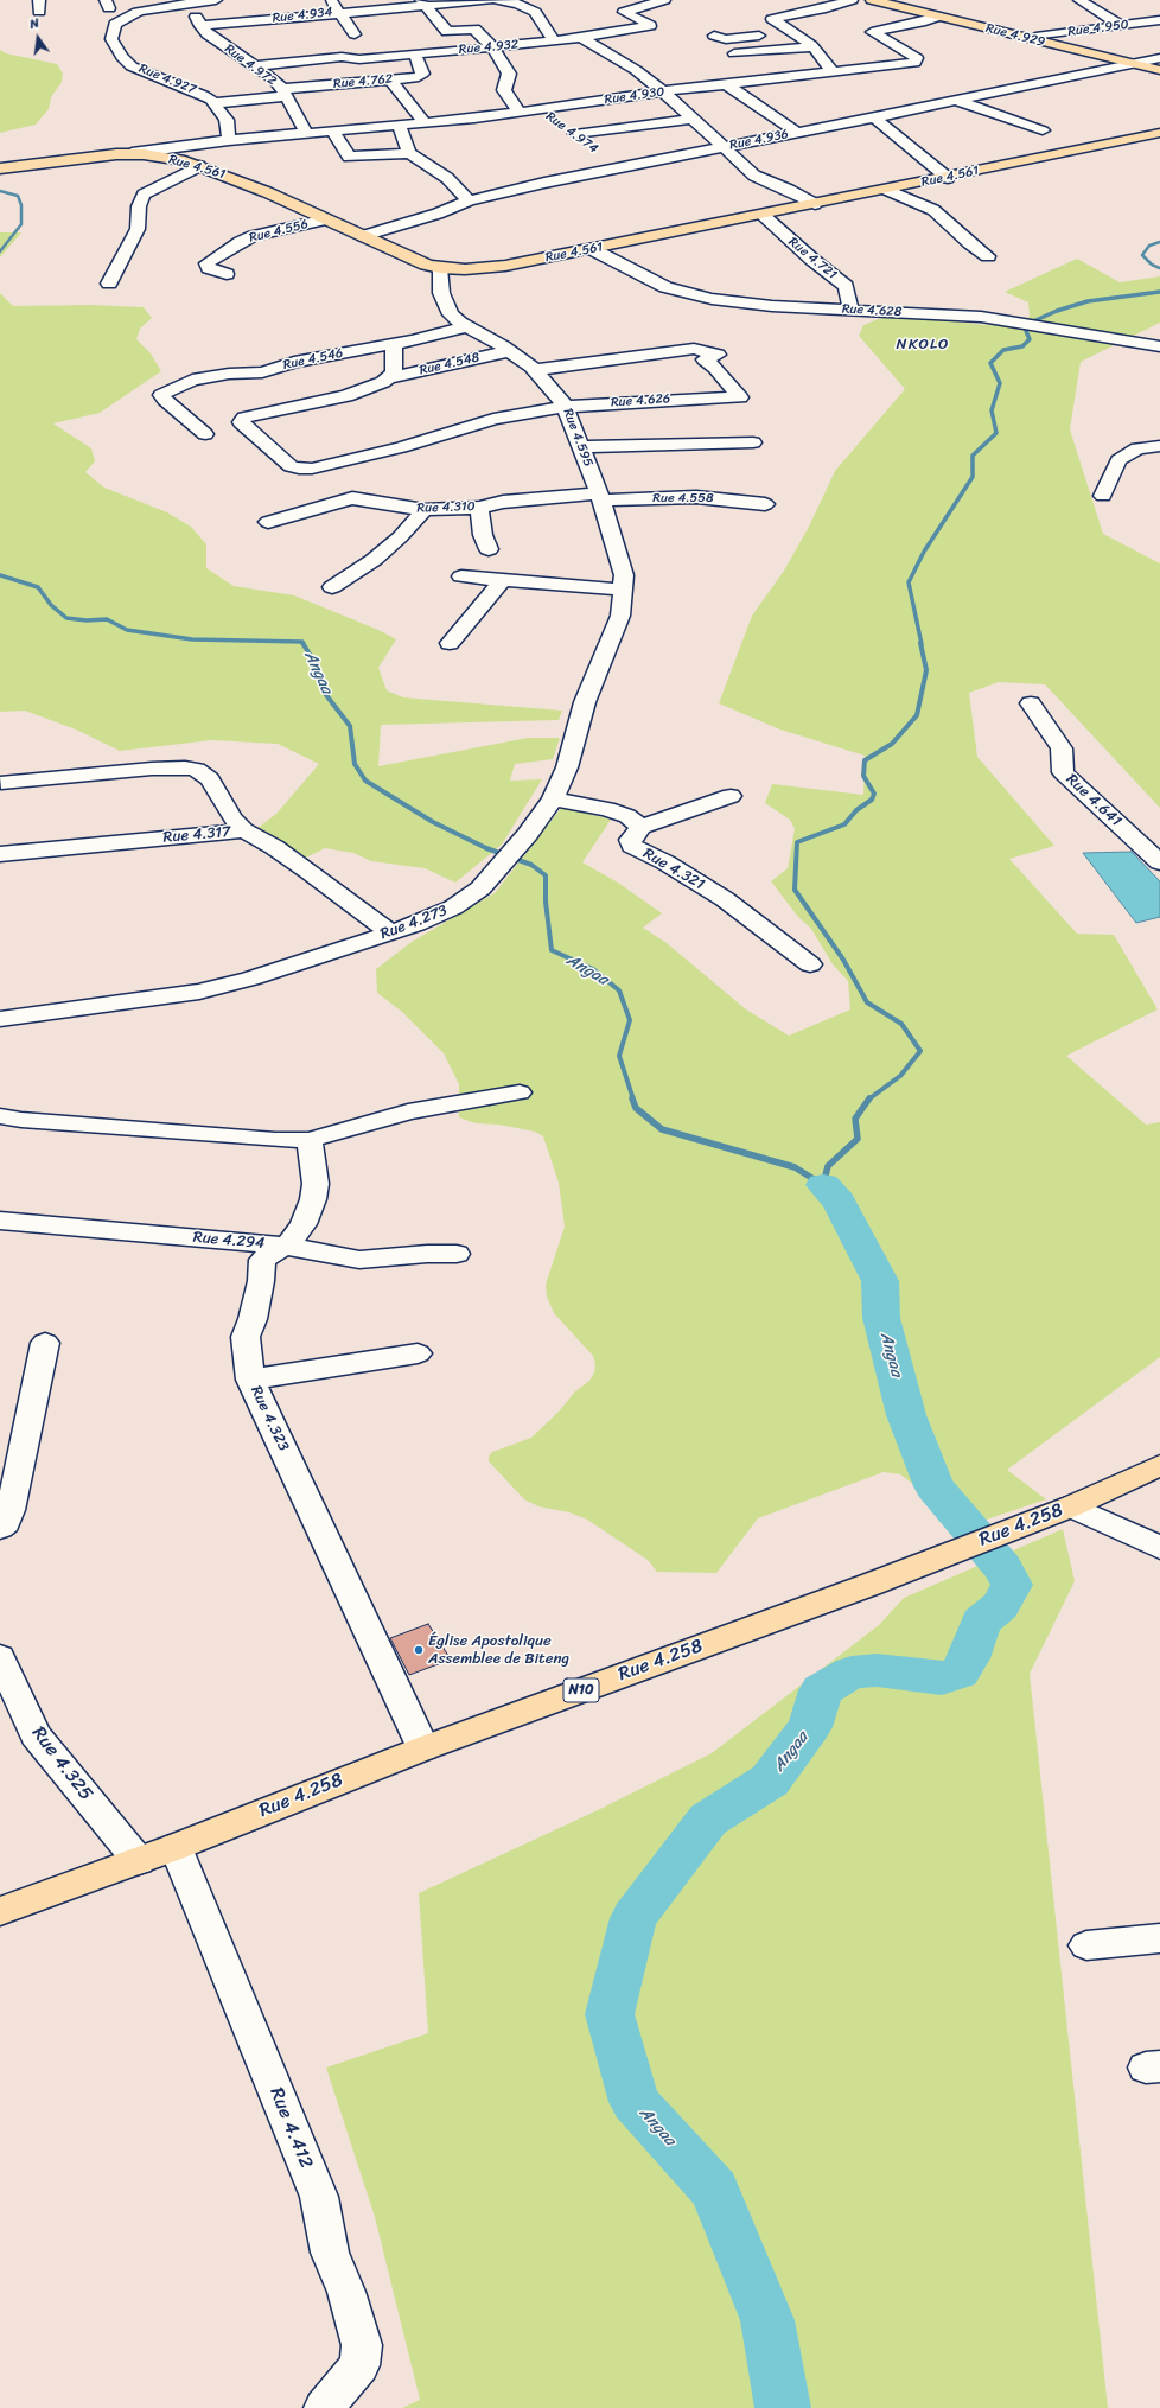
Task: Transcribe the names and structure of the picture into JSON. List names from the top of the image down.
{
  "streets": {
    "main road": [
      "Rue 4.929",
      "Rue 4.561",
      "Rue 4.258",
      "N10"
    ],
    "street": [
      "Rue 4.934",
      "Rue 4.950",
      "Rue 4.932",
      "Rue 4.972",
      "Rue 4.927",
      "Rue 4.762",
      "Rue 4.930",
      "Rue 4.974",
      "Rue 4.936",
      "Rue 4.556",
      "Rue 4.721",
      "Rue 4.628",
      "Rue 4.546",
      "Rue 4.548",
      "Rue 4.626",
      "Rue 4.595",
      "Rue 4.558",
      "Rue 4.310",
      "Rue 4.641",
      "Rue 4.317",
      "Rue 4.321",
      "Rue 4.273",
      "Rue 4.294",
      "Rue 4.323",
      "Rue 4.325",
      "Rue 4.412"
    ]
  },
  "crossings": [
    ["Rue 4.934", "Rue 4.972"],
    ["Rue 4.950", "Rue 4.929"],
    ["Rue 4.929", "Rue 4.930"],
    ["Rue 4.929", "Rue 4.936"],
    ["Rue 4.932", "Rue 4.972"],
    ["Rue 4.932", "Rue 4.762"],
    ["Rue 4.972", "Rue 4.927"],
    ["Rue 4.972", "Rue 4.762"],
    ["Rue 4.972", "Rue 4.930"],
    ["Rue 4.927", "Rue 4.762"],
    ["Rue 4.927", "Rue 4.930"],
    ["Rue 4.930", "Rue 4.974"],
    ["Rue 4.936", "Rue 4.561"],
    ["Rue 4.561", "Rue 4.556"],
    ["Rue 4.561", "Rue 4.721"],
    ["Rue 4.561", "Rue 4.628"],
    ["Rue 4.561", "Rue 4.595"],
    ["Rue 4.721", "Rue 4.628"],
    ["Rue 4.546", "Rue 4.595"],
    ["Rue 4.548", "Rue 4.626"],
    ["Rue 4.548", "Rue 4.595"],
    ["Rue 4.626", "Rue 4.595"],
    ["Rue 4.595", "Rue 4.558"],
    ["Rue 4.595", "Rue 4.310"],
    ["Rue 4.595", "Rue 4.273"],
    ["Rue 4.558", "Rue 4.310"],
    ["Rue 4.317", "Rue 4.273"],
    ["Rue 4.321", "Rue 4.273"],
    ["Rue 4.294", "Rue 4.323"],
    ["Rue 4.323", "Rue 4.258"],
    ["Rue 4.258", "Rue 4.325"],
    ["Rue 4.258", "Rue 4.412"]
  ],
  "districts": ["NKOLO"],
  "water": ["Angaa"],
  "places": ["Église Apostolique Assemblee de Biteng"],
  "north": "top"
}
